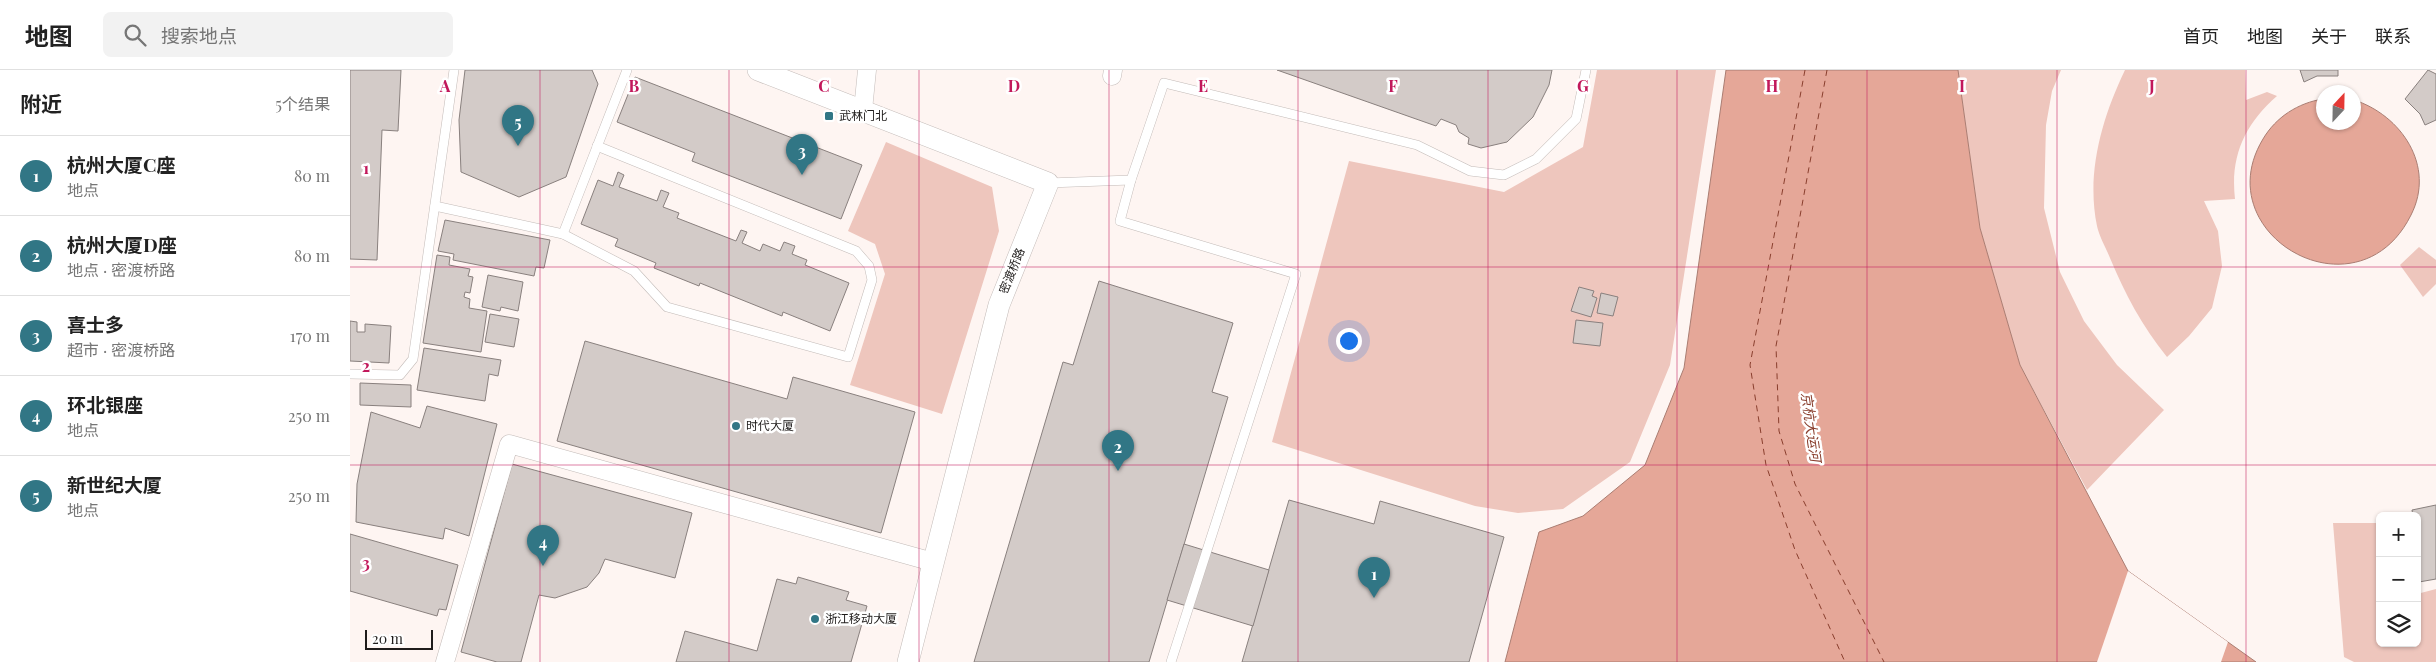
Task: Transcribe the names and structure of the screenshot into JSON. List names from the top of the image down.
{
  "streets": {
    "street": ["密渡桥路"]
  },
  "water": ["京杭大运河"],
  "places": {
    "transit": ["武林门北"],
    "other": ["时代大厦", "浙江移动大厦"]
  },
  "scale_bar": "20 m",
  "north": "top",
  "page": {
    "header": "地图",
    "search": "搜索地点",
    "nav": [
      "首页",
      "地图",
      "关于",
      "联系"
    ],
    "heading": ["附近", "5个结果"],
    "pins": [
      "5",
      "3",
      "2",
      "4",
      "1"
    ],
    "list": [
      {
        "mark": "1",
        "name": "杭州大厦C座",
        "note": "地点",
        "value": "80 m"
      },
      {
        "mark": "2",
        "name": "杭州大厦D座",
        "note": "地点 · 密渡桥路",
        "value": "80 m"
      },
      {
        "mark": "3",
        "name": "喜士多",
        "note": "超市 · 密渡桥路",
        "value": "170 m"
      },
      {
        "mark": "4",
        "name": "环北银座",
        "note": "地点",
        "value": "250 m"
      },
      {
        "mark": "5",
        "name": "新世纪大厦",
        "note": "地点",
        "value": "250 m"
      }
    ],
    "map_buttons": ["+", "−"],
    "scale": "20 m"
  },
  "grid": {
    "columns": [
      "A",
      "B",
      "C",
      "D",
      "E",
      "F",
      "G",
      "H",
      "I",
      "J"
    ],
    "rows": ["1", "2", "3"]
  }
}
